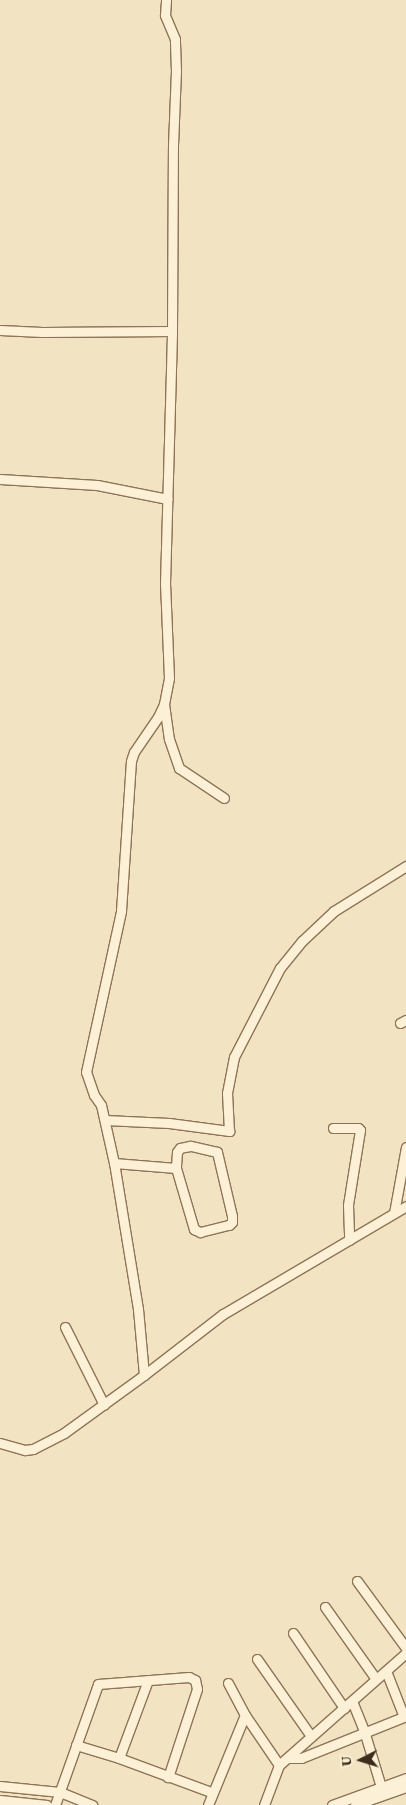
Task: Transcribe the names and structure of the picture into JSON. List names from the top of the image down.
{
  "north": "left"
}
